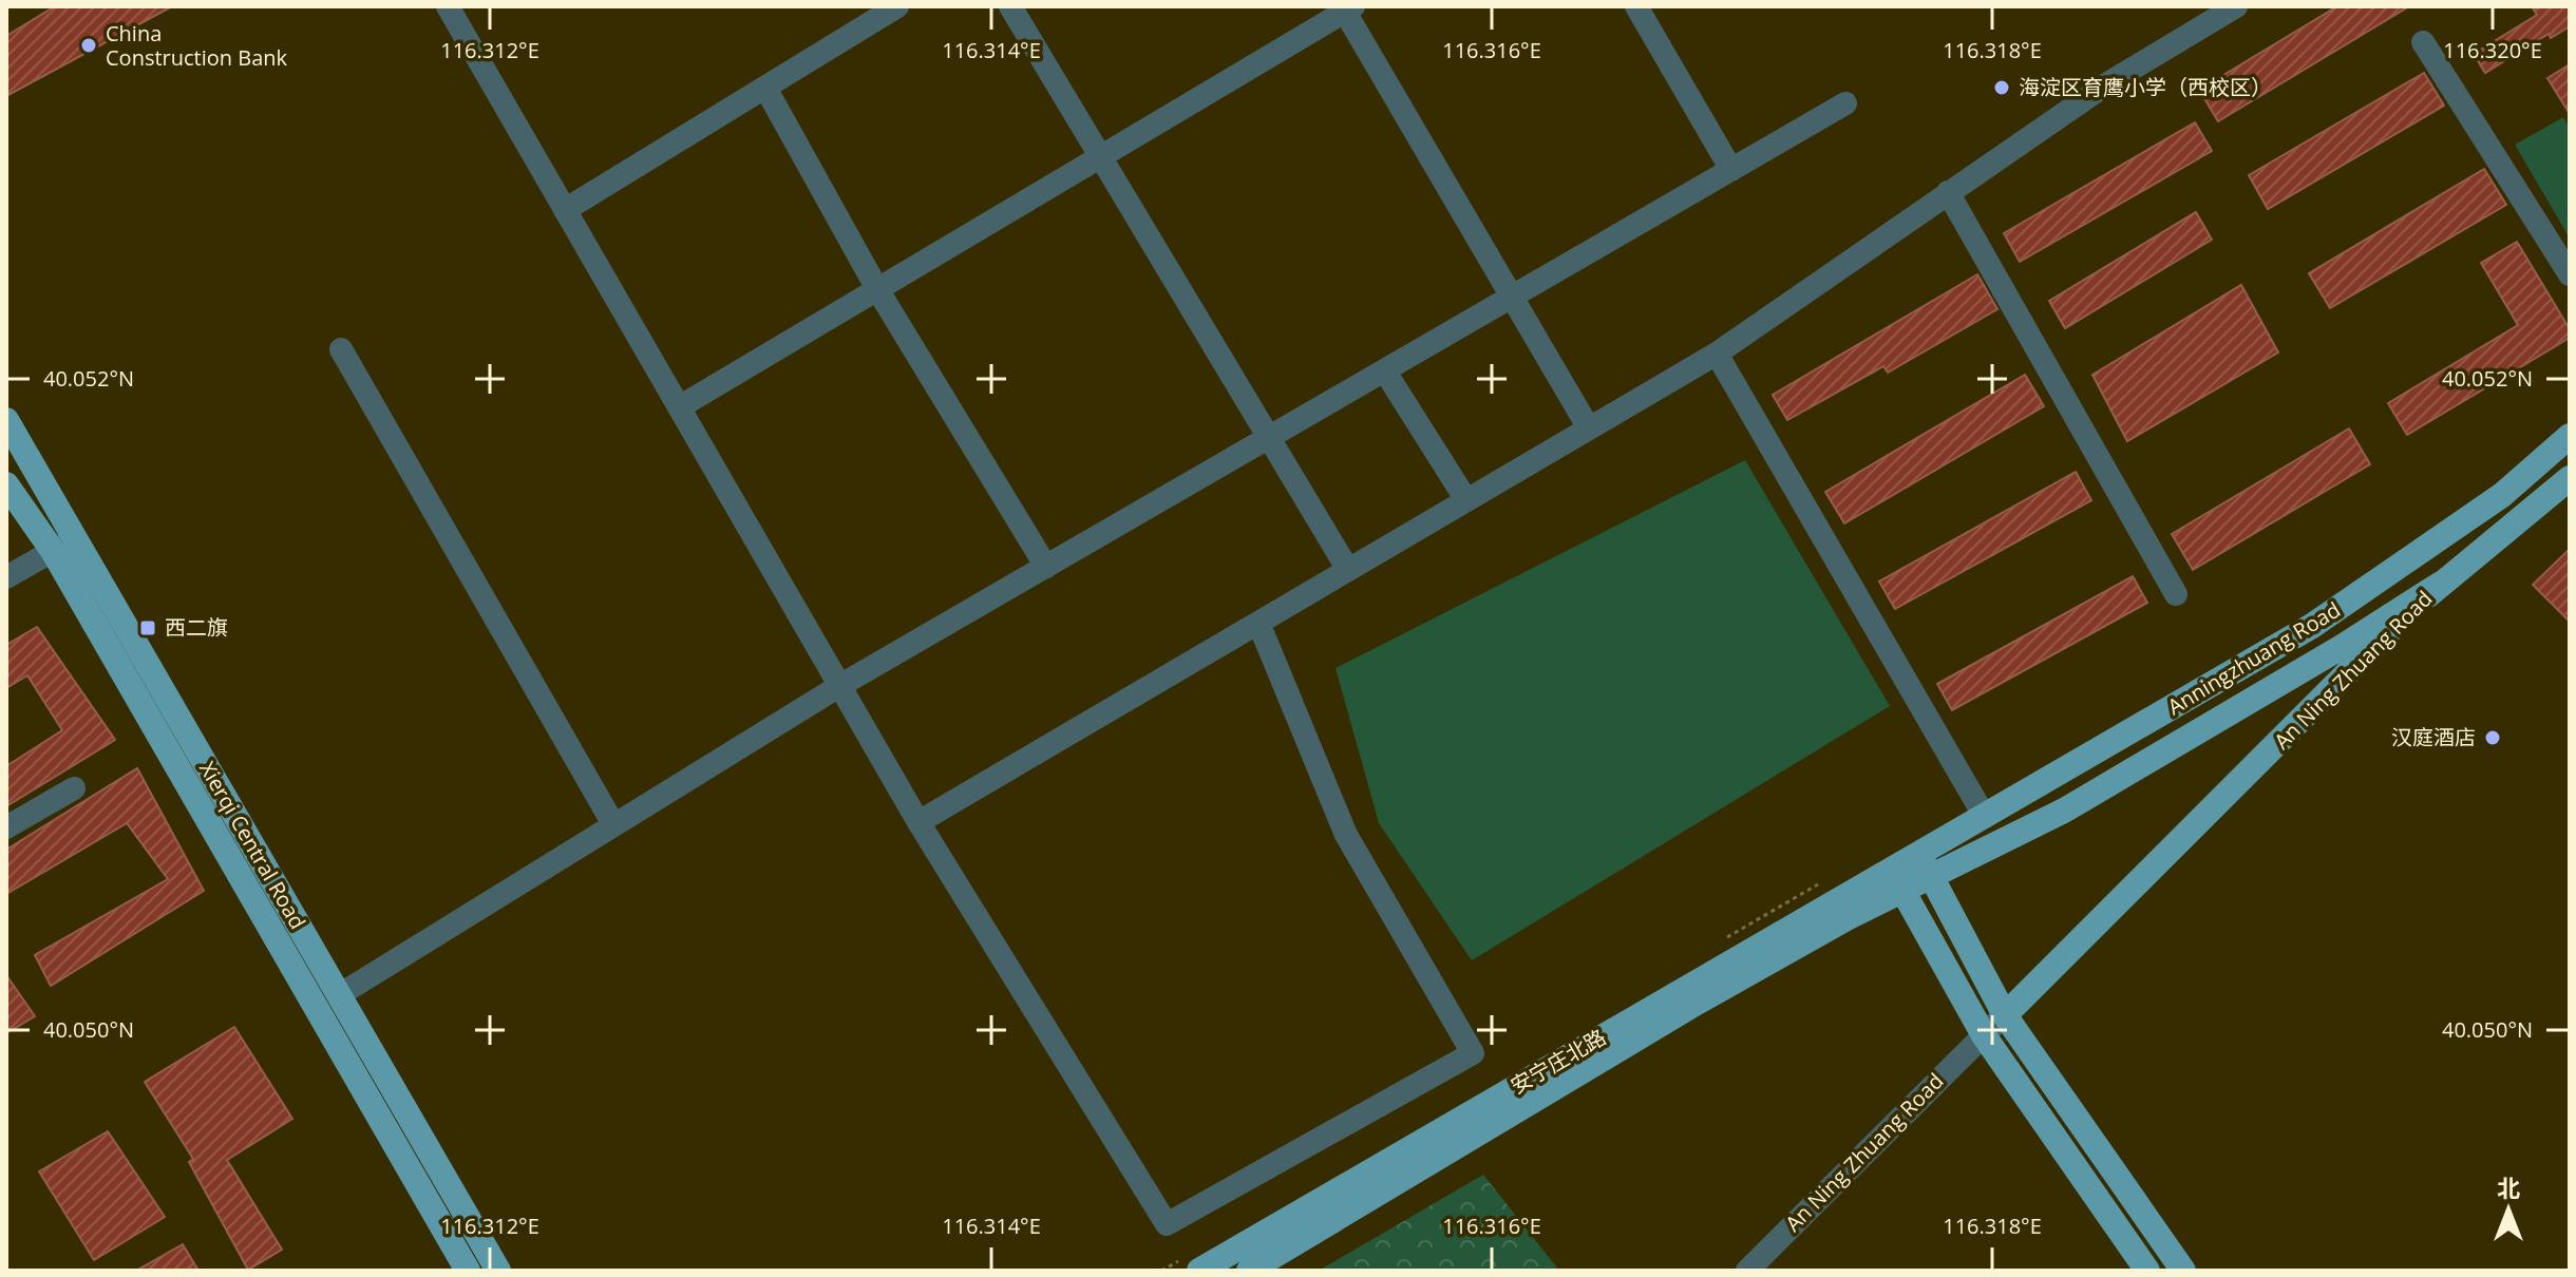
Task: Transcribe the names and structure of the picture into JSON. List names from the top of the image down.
{
  "streets": {
    "main road": [
      "Anningzhuang Road",
      "An Ning Zhuang Road",
      "Xierqi Central Road",
      "安宁庄北路"
    ]
  },
  "crossings": [
    ["Anningzhuang Road", "An Ning Zhuang Road"],
    ["Anningzhuang Road", "安宁庄北路"],
    ["An Ning Zhuang Road", "安宁庄北路"]
  ],
  "places": {
    "other": ["China Construction Bank", "海淀区育鹰小学（西校区）", "汉庭酒店"],
    "transit": ["西二旗"]
  },
  "north": "top",
  "coordinates": [
    "116.312°E",
    "116.314°E",
    "116.316°E",
    "116.318°E",
    "116.320°E",
    "40.052°N",
    "40.050°N"
  ]
}
